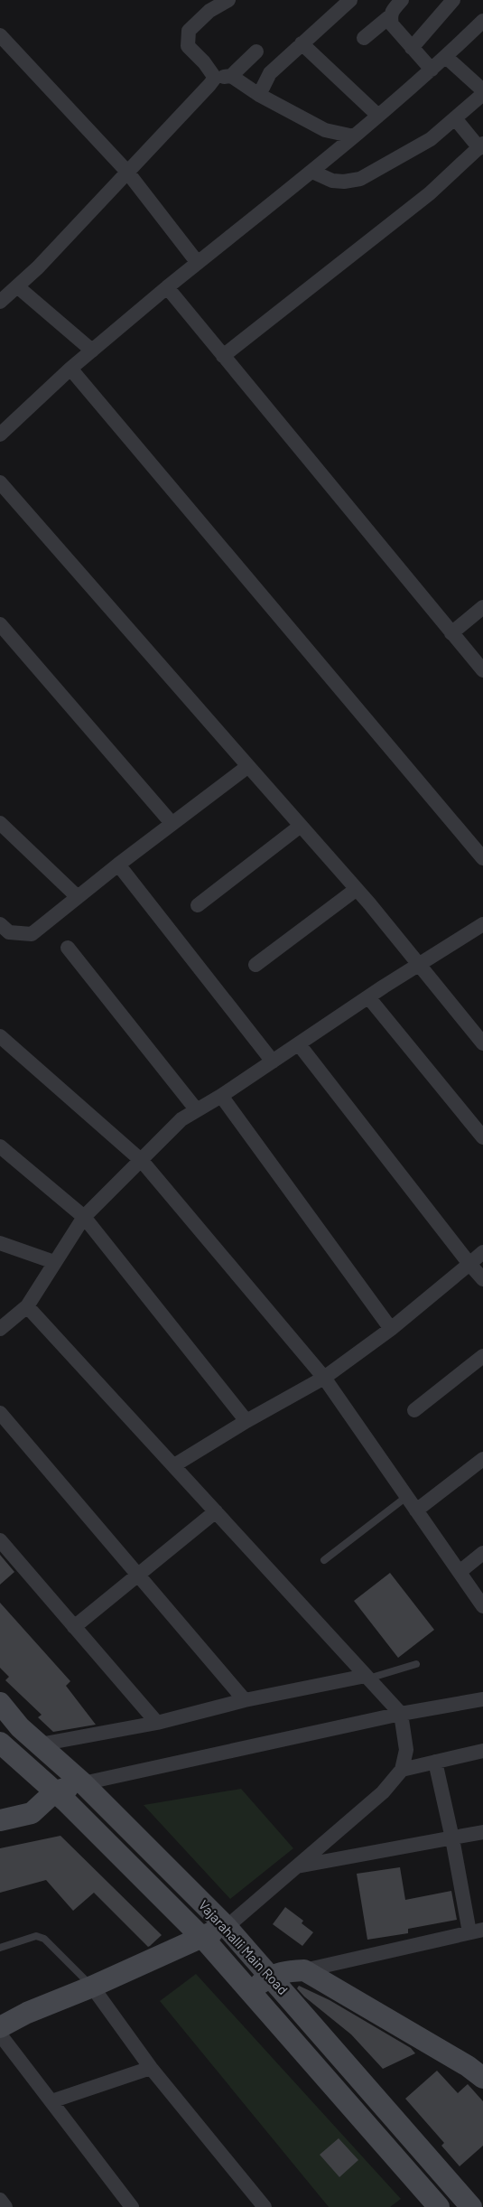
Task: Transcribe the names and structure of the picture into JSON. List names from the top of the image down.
{
  "streets": {
    "main road": ["Vajarahalli Main Road"]
  }
}
